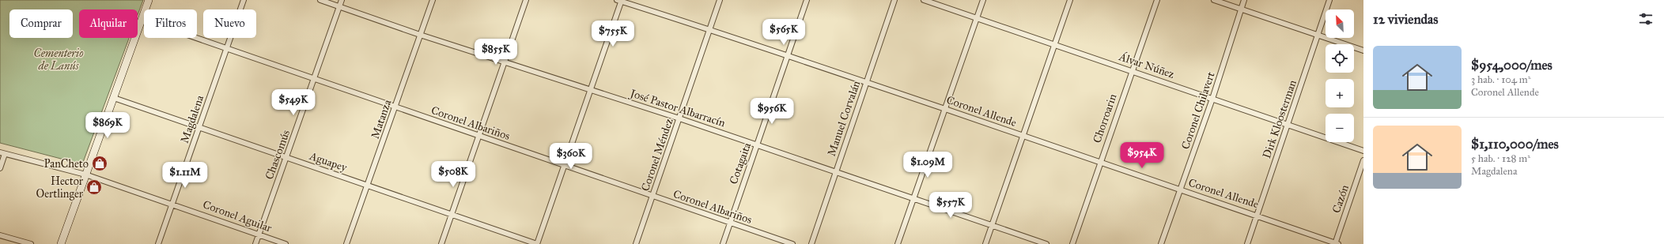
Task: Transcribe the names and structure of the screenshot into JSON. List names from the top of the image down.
{
  "streets": {
    "street": [
      "Álvar Núñez",
      "José Pastor Albarracín",
      "Coronel Chilavert",
      "Coronel Allende",
      "Manuel Corvalán",
      "Chorroarin",
      "Magdalena",
      "Matanza",
      "Dirk Kloosterman",
      "Coronel Albariños",
      "Chascomús",
      "Coronel Méndez",
      "Aguapey",
      "Cotagaita",
      "Cazón",
      "Coronel Aguilar"
    ]
  },
  "crossings": [
    ["Álvar Núñez", "Coronel Chilavert"],
    ["Álvar Núñez", "Chorroarin"],
    ["Álvar Núñez", "Dirk Kloosterman"],
    ["José Pastor Albarracín", "Manuel Corvalán"],
    ["José Pastor Albarracín", "Matanza"],
    ["José Pastor Albarracín", "Chascomús"],
    ["José Pastor Albarracín", "Coronel Méndez"],
    ["José Pastor Albarracín", "Cotagaita"],
    ["Coronel Chilavert", "Coronel Allende"],
    ["Coronel Allende", "Manuel Corvalán"],
    ["Coronel Allende", "Chorroarin"],
    ["Coronel Allende", "Dirk Kloosterman"],
    ["Coronel Allende", "Coronel Méndez"],
    ["Coronel Allende", "Cotagaita"],
    ["Coronel Allende", "Cazón"],
    ["Magdalena", "Coronel Albariños"],
    ["Magdalena", "Aguapey"],
    ["Magdalena", "Coronel Aguilar"],
    ["Matanza", "Coronel Albariños"],
    ["Matanza", "Aguapey"],
    ["Coronel Albariños", "Chascomús"],
    ["Coronel Albariños", "Coronel Méndez"],
    ["Coronel Albariños", "Cotagaita"],
    ["Chascomús", "Aguapey"],
    ["Chascomús", "Coronel Aguilar"]
  ],
  "parks": ["Cementerio de Lanús"],
  "places": {
    "shop": ["PanCheto", "Hector Oertlinger"]
  },
  "north": "top left",
  "page": {
    "heading": "12 viviendas",
    "map_buttons": ["+", "−"],
    "chip": [
      "Comprar",
      "Alquilar",
      "Filtros",
      "Nuevo"
    ],
    "price": [
      "$565K",
      "$755K",
      "$855K",
      "$549K",
      "$956K",
      "$869K",
      "$954K",
      "$360K",
      "$1.09M",
      "$508K",
      "$1.11M",
      "$557K"
    ],
    "list": [
      {
        "name": "$954,000/mes",
        "note": "3 hab. · 104 m² · Coronel Allende"
      },
      {
        "name": "$1,110,000/mes",
        "note": "5 hab. · 128 m² · Magdalena"
      }
    ]
  }
}
